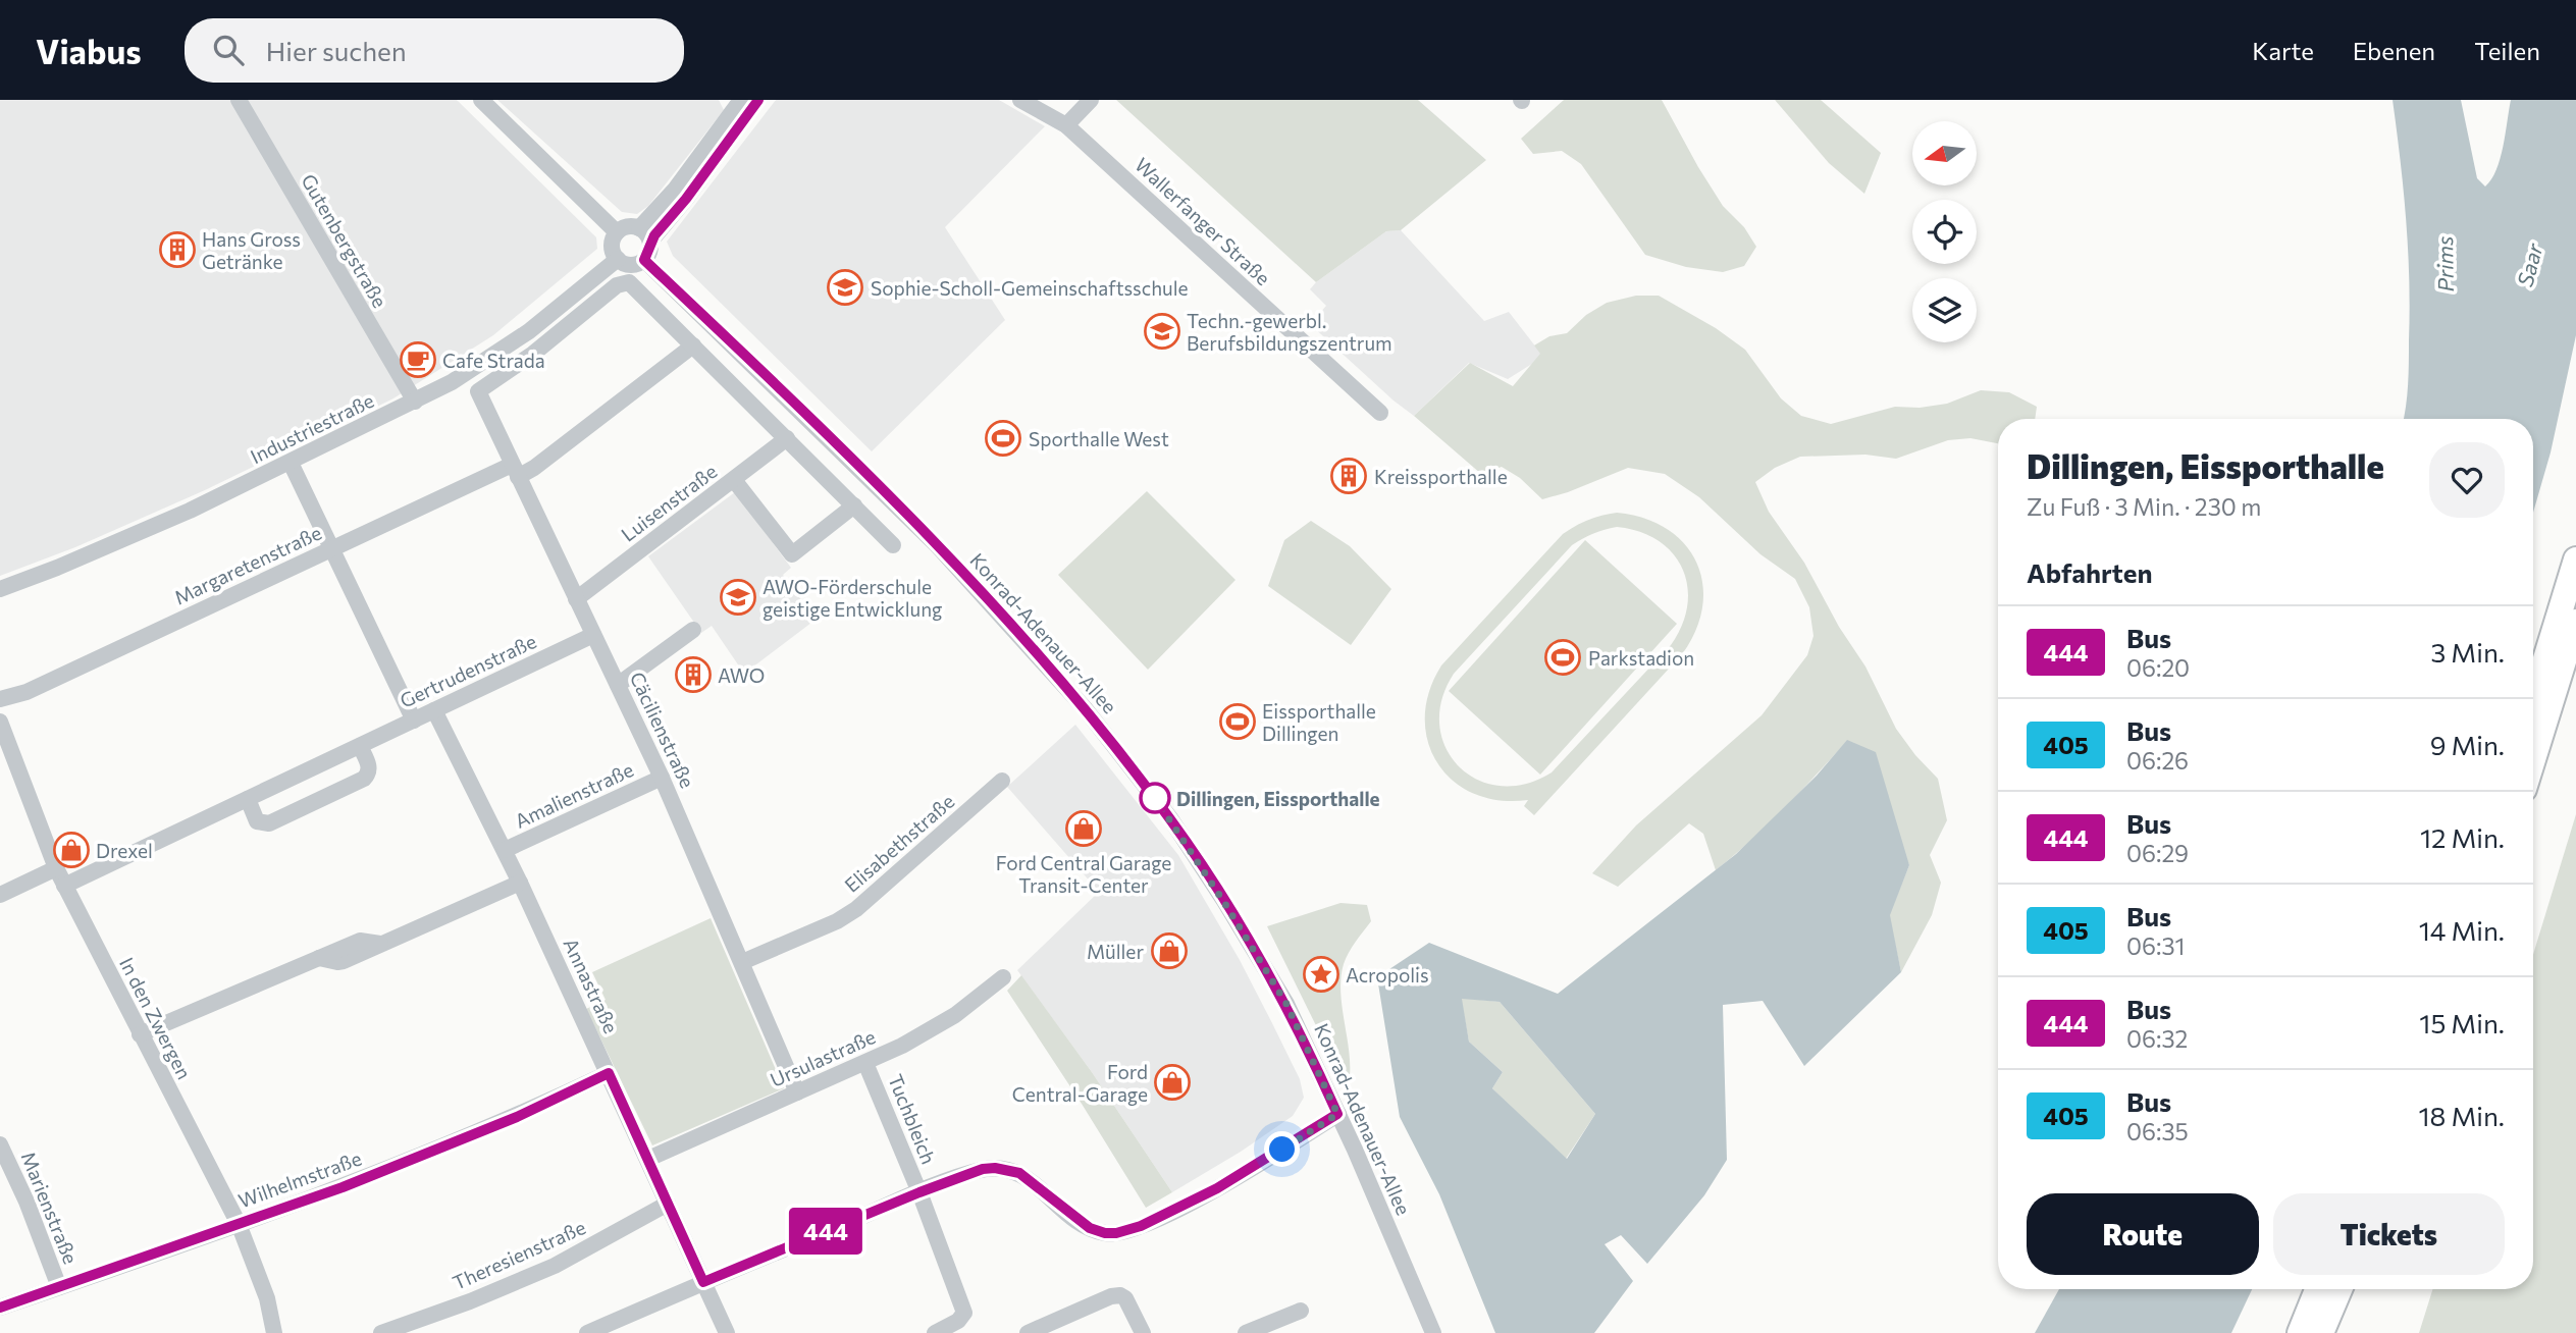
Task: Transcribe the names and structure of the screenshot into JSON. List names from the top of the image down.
{
  "streets": {
    "street": [
      "Wallerfanger Straße",
      "Gutenbergstraße",
      "Industriestraße",
      "Luisenstraße",
      "Margaretenstraße",
      "Konrad-Adenauer-Allee",
      "Gertrudenstraße",
      "Cäcilienstraße",
      "Amalienstraße",
      "Elisabethstraße",
      "Annastraße",
      "In den Zwergen",
      "Ursulastraße",
      "Tuchbleich",
      "Wilhelmstraße",
      "Marienstraße",
      "Theresienstraße"
    ]
  },
  "crossings": [
    ["Gutenbergstraße", "Industriestraße"],
    ["Industriestraße", "Konrad-Adenauer-Allee"],
    ["Luisenstraße", "Cäcilienstraße"],
    ["Margaretenstraße", "Cäcilienstraße"],
    ["Gertrudenstraße", "Cäcilienstraße"],
    ["Gertrudenstraße", "Annastraße"],
    ["Gertrudenstraße", "In den Zwergen"],
    ["Cäcilienstraße", "Amalienstraße"],
    ["Cäcilienstraße", "Elisabethstraße"],
    ["Cäcilienstraße", "Ursulastraße"],
    ["Amalienstraße", "Annastraße"],
    ["Annastraße", "Ursulastraße"],
    ["Annastraße", "Wilhelmstraße"],
    ["Annastraße", "Theresienstraße"],
    ["In den Zwergen", "Wilhelmstraße"],
    ["Ursulastraße", "Tuchbleich"],
    ["Wilhelmstraße", "Marienstraße"]
  ],
  "water": ["Prims", "Saar"],
  "places": {
    "building": ["Hans Gross Getränke", "Kreissporthalle", "AWO"],
    "school or university": ["Sophie-Scholl-Gemeinschaftsschule", "Techn.-gewerbl. Berufsbildungszentrum", "AWO-Förderschule geistige Entwicklung"],
    "cafe": ["Cafe Strada"],
    "sports": ["Sporthalle West", "Parkstadion", "Eissporthalle Dillingen"],
    "other": ["Dillingen, Eissporthalle"],
    "shop": [
      "Ford Central Garage Transit-Center",
      "Drexel",
      "Müller",
      "Ford Central-Garage"
    ],
    "place": ["Acropolis"]
  },
  "lines": ["bus line 444"],
  "north": "left",
  "page": {
    "header": "Viabus",
    "search": "Hier suchen",
    "nav": ["Karte", "Ebenen", "Teilen"],
    "on_map": "444",
    "heading": [
      ["Dillingen, Eissporthalle", "Zu Fuß · 3 Min. · 230 m"],
      "Abfahrten"
    ],
    "list": [
      {
        "mark": "444",
        "name": "Bus",
        "note": "06:20",
        "value": "3 Min."
      },
      {
        "mark": "405",
        "name": "Bus",
        "note": "06:26",
        "value": "9 Min."
      },
      {
        "mark": "444",
        "name": "Bus",
        "note": "06:29",
        "value": "12 Min."
      },
      {
        "mark": "405",
        "name": "Bus",
        "note": "06:31",
        "value": "14 Min."
      },
      {
        "mark": "444",
        "name": "Bus",
        "note": "06:32",
        "value": "15 Min."
      },
      {
        "mark": "405",
        "name": "Bus",
        "note": "06:35",
        "value": "18 Min."
      }
    ],
    "buttons": ["Route", "Tickets"]
  }
}
